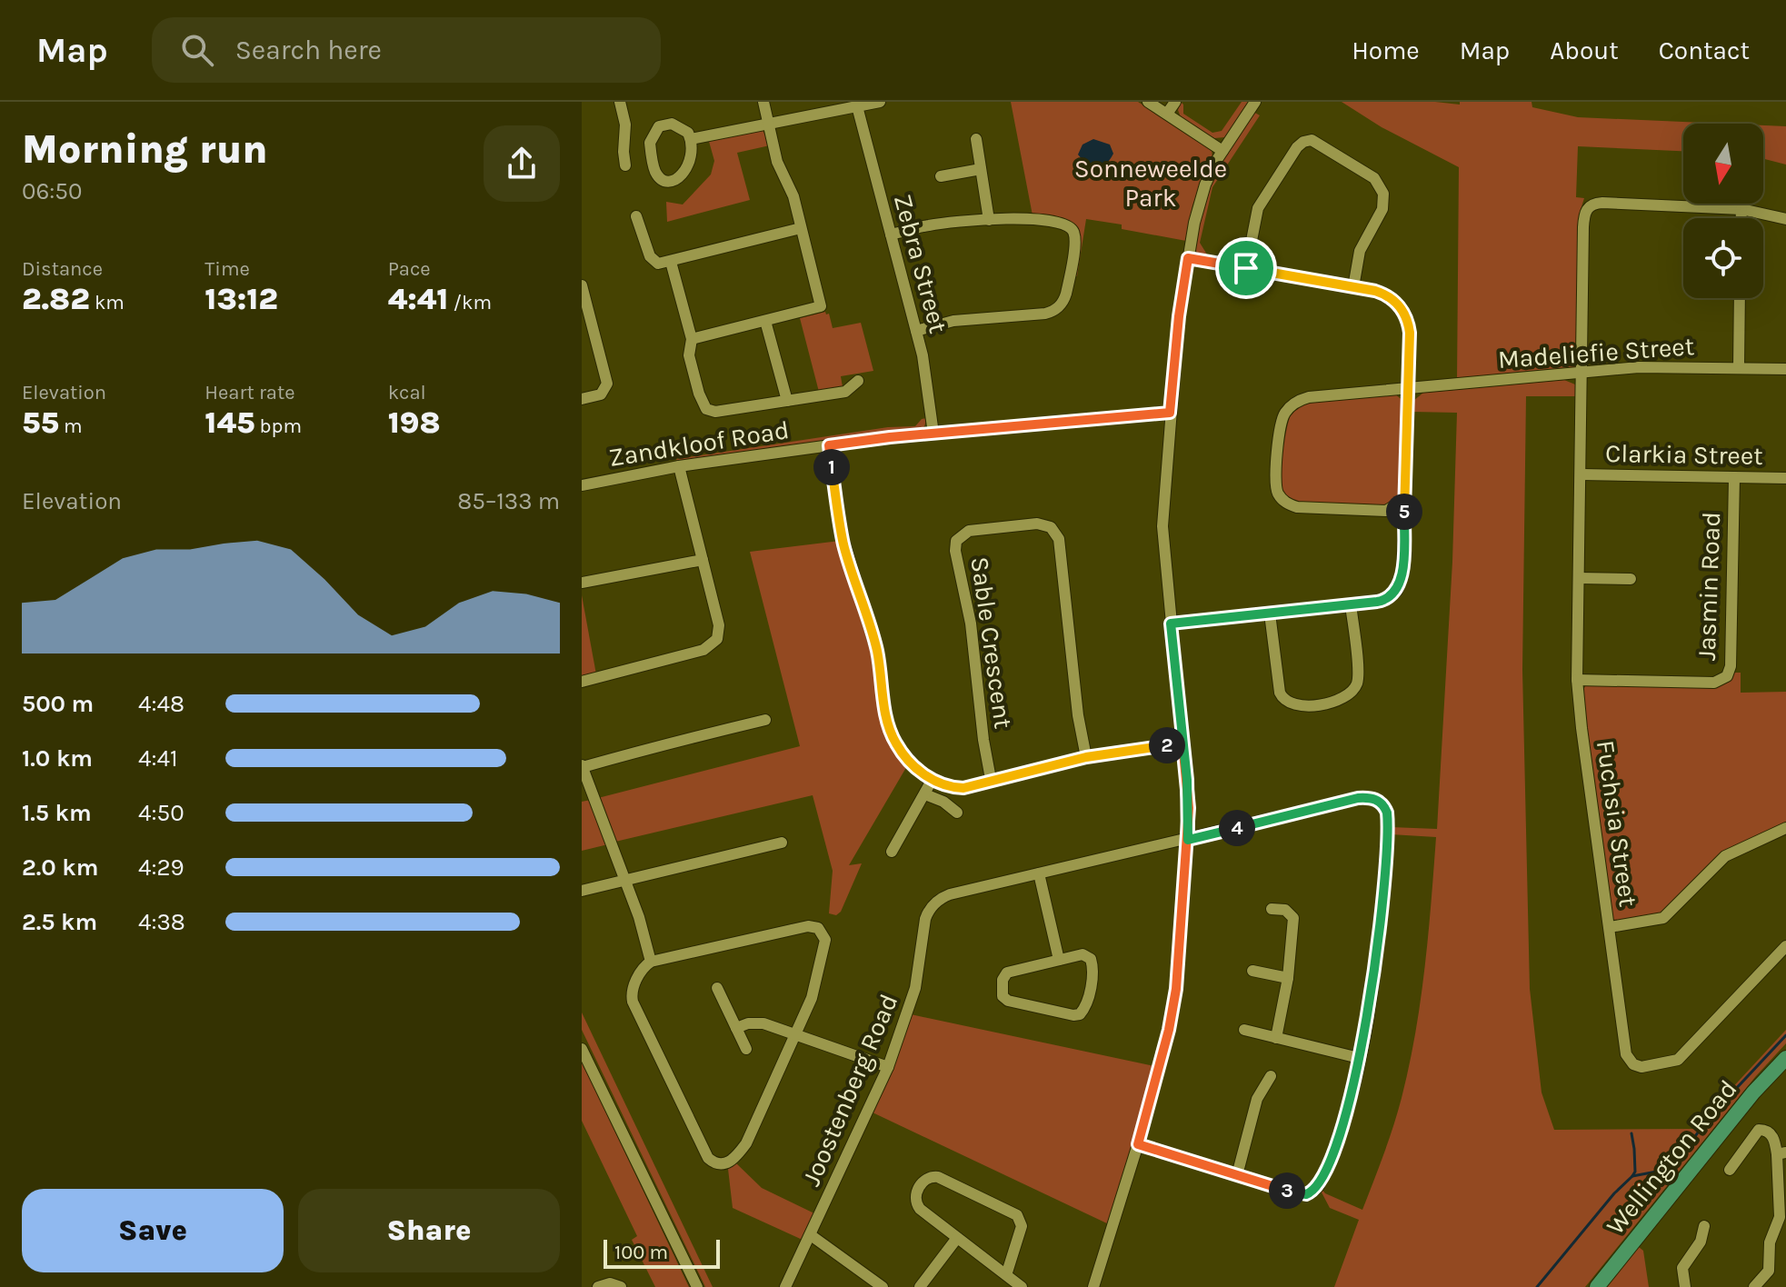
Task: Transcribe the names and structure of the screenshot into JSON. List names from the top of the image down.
{
  "streets": {
    "main road": ["Wellington Road"],
    "street": [
      "Zebra Street",
      "Madeliefie Street",
      "Zandkloof Road",
      "Clarkia Street",
      "Jasmin Road",
      "Sable Crescent",
      "Fuchsia Street",
      "Joostenberg Road"
    ]
  },
  "crossings": [
    ["Zebra Street", "Zandkloof Road"],
    ["Madeliefie Street", "Fuchsia Street"],
    ["Clarkia Street", "Jasmin Road"],
    ["Clarkia Street", "Fuchsia Street"],
    ["Jasmin Road", "Fuchsia Street"]
  ],
  "parks": ["Sonneweelde Park"],
  "scale_bar": "100 m",
  "north": "bottom",
  "page": {
    "header": "Map",
    "search": "Search here",
    "nav": [
      "Home",
      "Map",
      "About",
      "Contact"
    ],
    "heading": ["Morning run", "06:50"],
    "stats": [
      ["Distance", "2.82 km"],
      ["Time", "13:12"],
      ["Pace", "4:41 /km"],
      ["Elevation", "55 m"],
      ["Heart rate", "145 bpm"],
      ["kcal", "198"]
    ],
    "pins": [
      "1",
      "5",
      "2",
      "4",
      "3"
    ],
    "chart": ["Elevation", "85–133 m"],
    "list": [
      {
        "name": "500 m",
        "note": "4:48"
      },
      {
        "name": "1.0 km",
        "note": "4:41"
      },
      {
        "name": "1.5 km",
        "note": "4:50"
      },
      {
        "name": "2.0 km",
        "note": "4:29"
      },
      {
        "name": "2.5 km",
        "note": "4:38"
      }
    ],
    "buttons": ["Save", "Share"],
    "scale": "100 m"
  }
}
